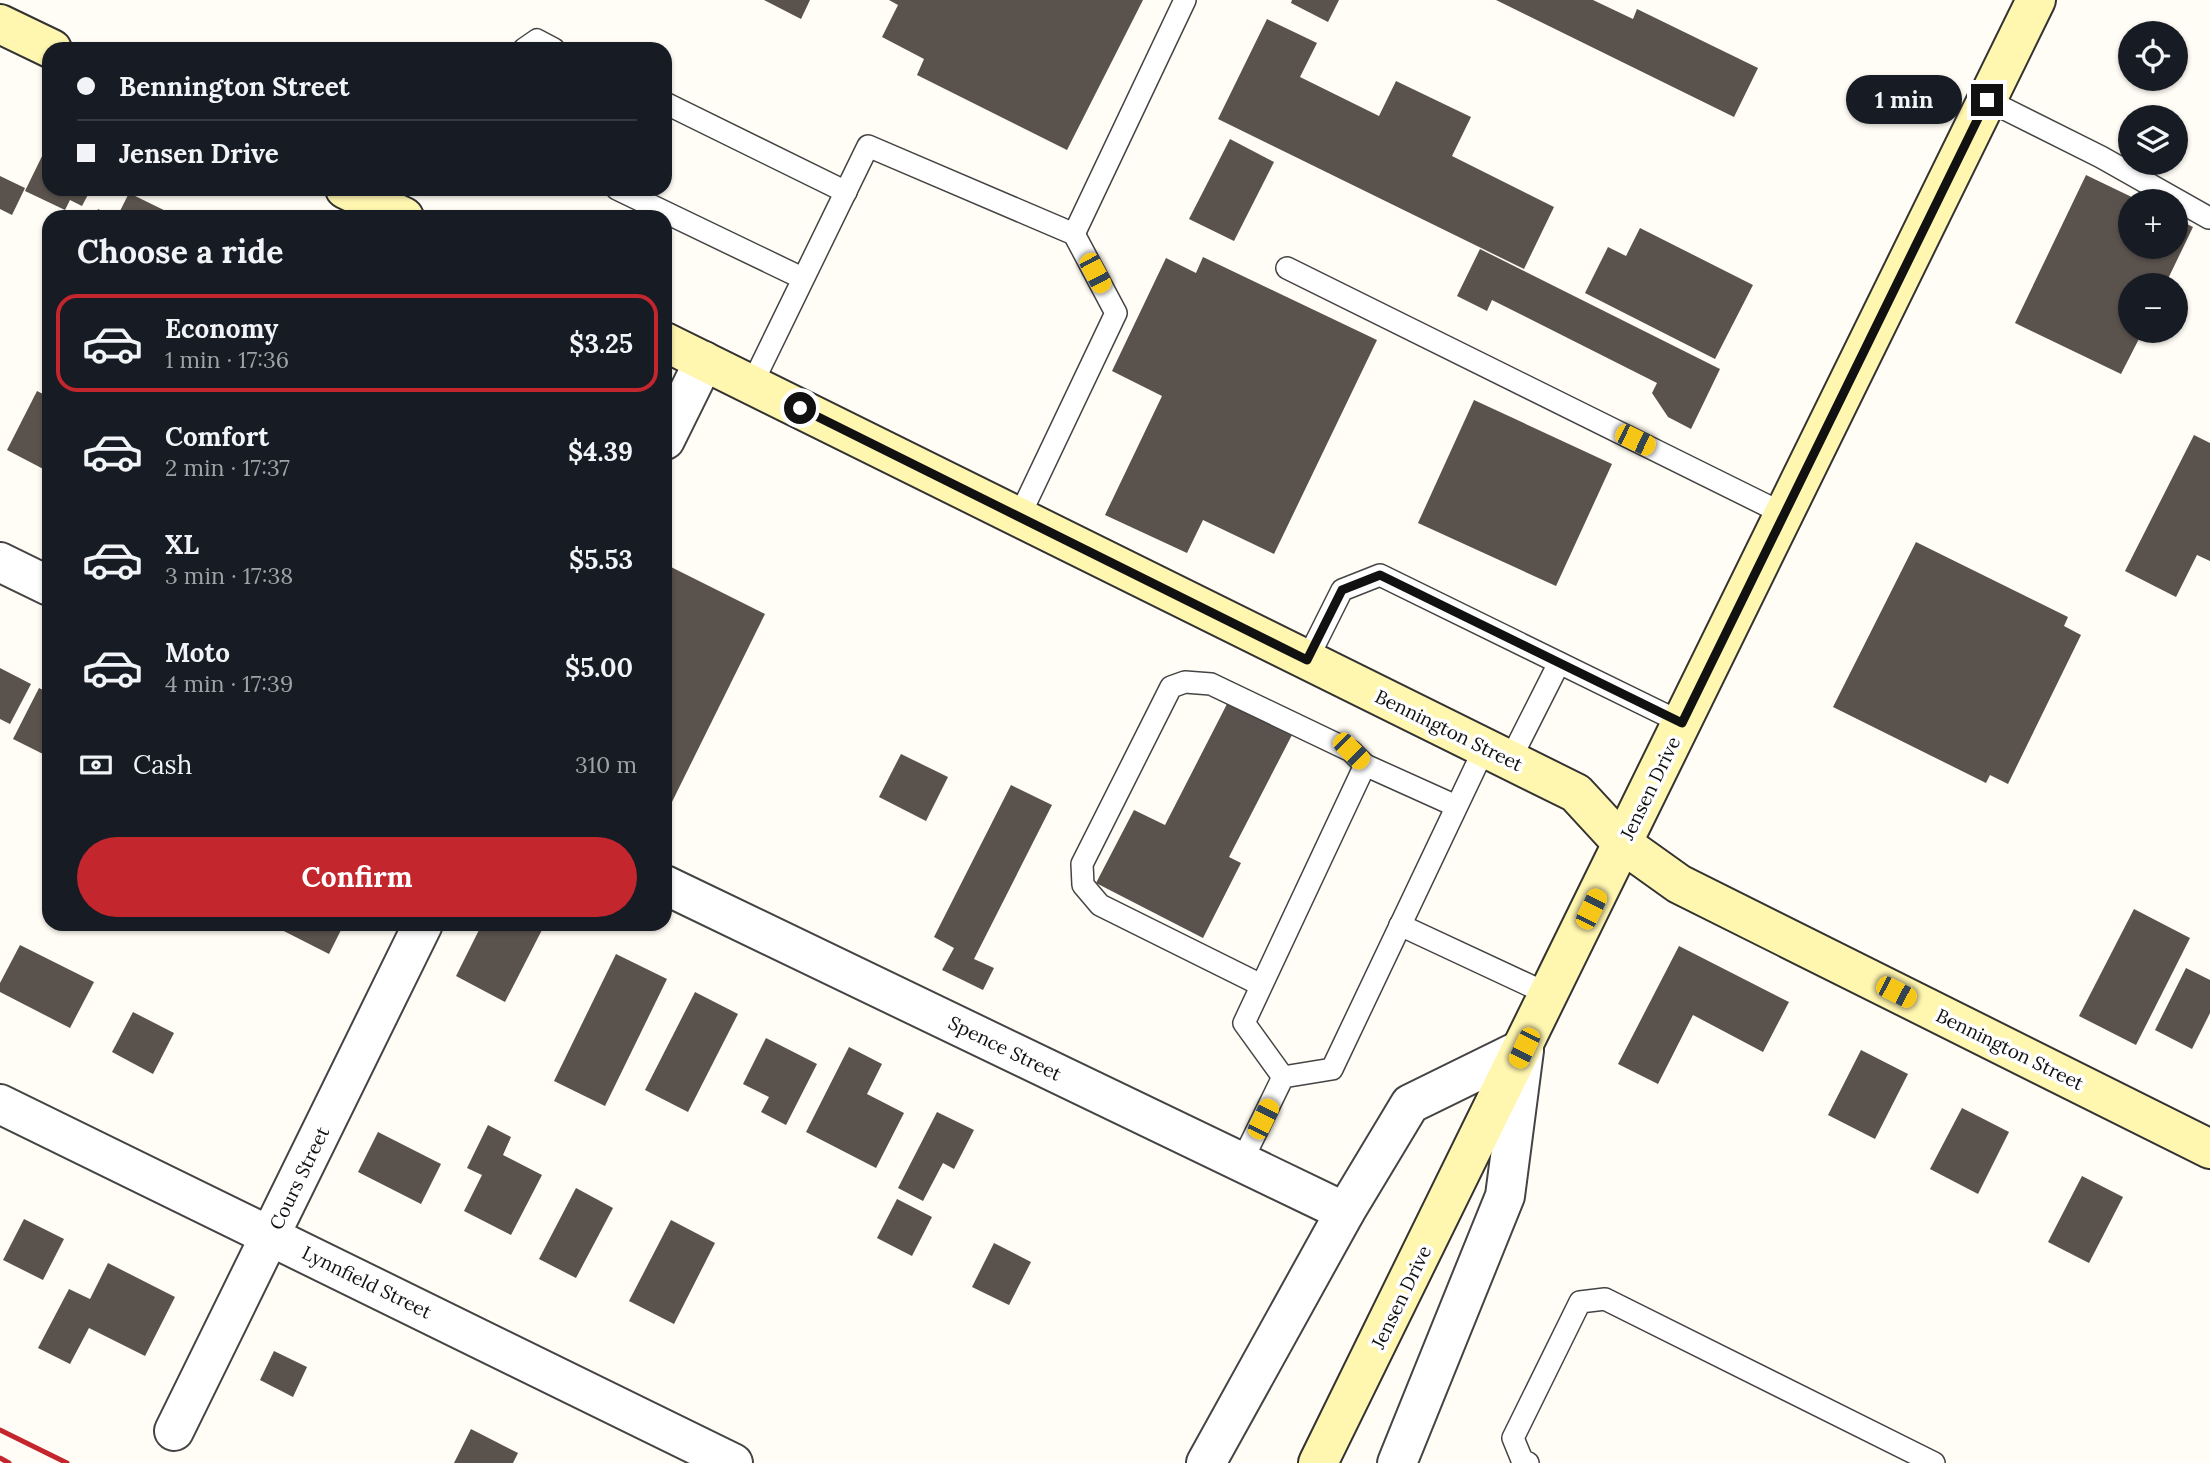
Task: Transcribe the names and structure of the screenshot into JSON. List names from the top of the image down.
{
  "streets": {
    "street": [
      "Bennington Street",
      "Jensen Drive",
      "Spence Street",
      "Cours Street",
      "Lynnfield Street"
    ]
  },
  "crossings": [
    ["Bennington Street", "Jensen Drive"],
    ["Cours Street", "Lynnfield Street"]
  ],
  "page": {
    "map_buttons": ["+", "−"],
    "banner": ["Bennington Street", "Jensen Drive"],
    "bubble": "1 min",
    "heading": "Choose a ride",
    "list": [
      {
        "name": "Economy",
        "note": "1 min · 17:36",
        "value": "$3.25"
      },
      {
        "name": "Comfort",
        "note": "2 min · 17:37",
        "value": "$4.39"
      },
      {
        "name": "XL",
        "note": "3 min · 17:38",
        "value": "$5.53"
      },
      {
        "name": "Moto",
        "note": "4 min · 17:39",
        "value": "$5.00"
      }
    ],
    "pay": ["Cash", "310 m"],
    "buttons": "Confirm"
  }
}
